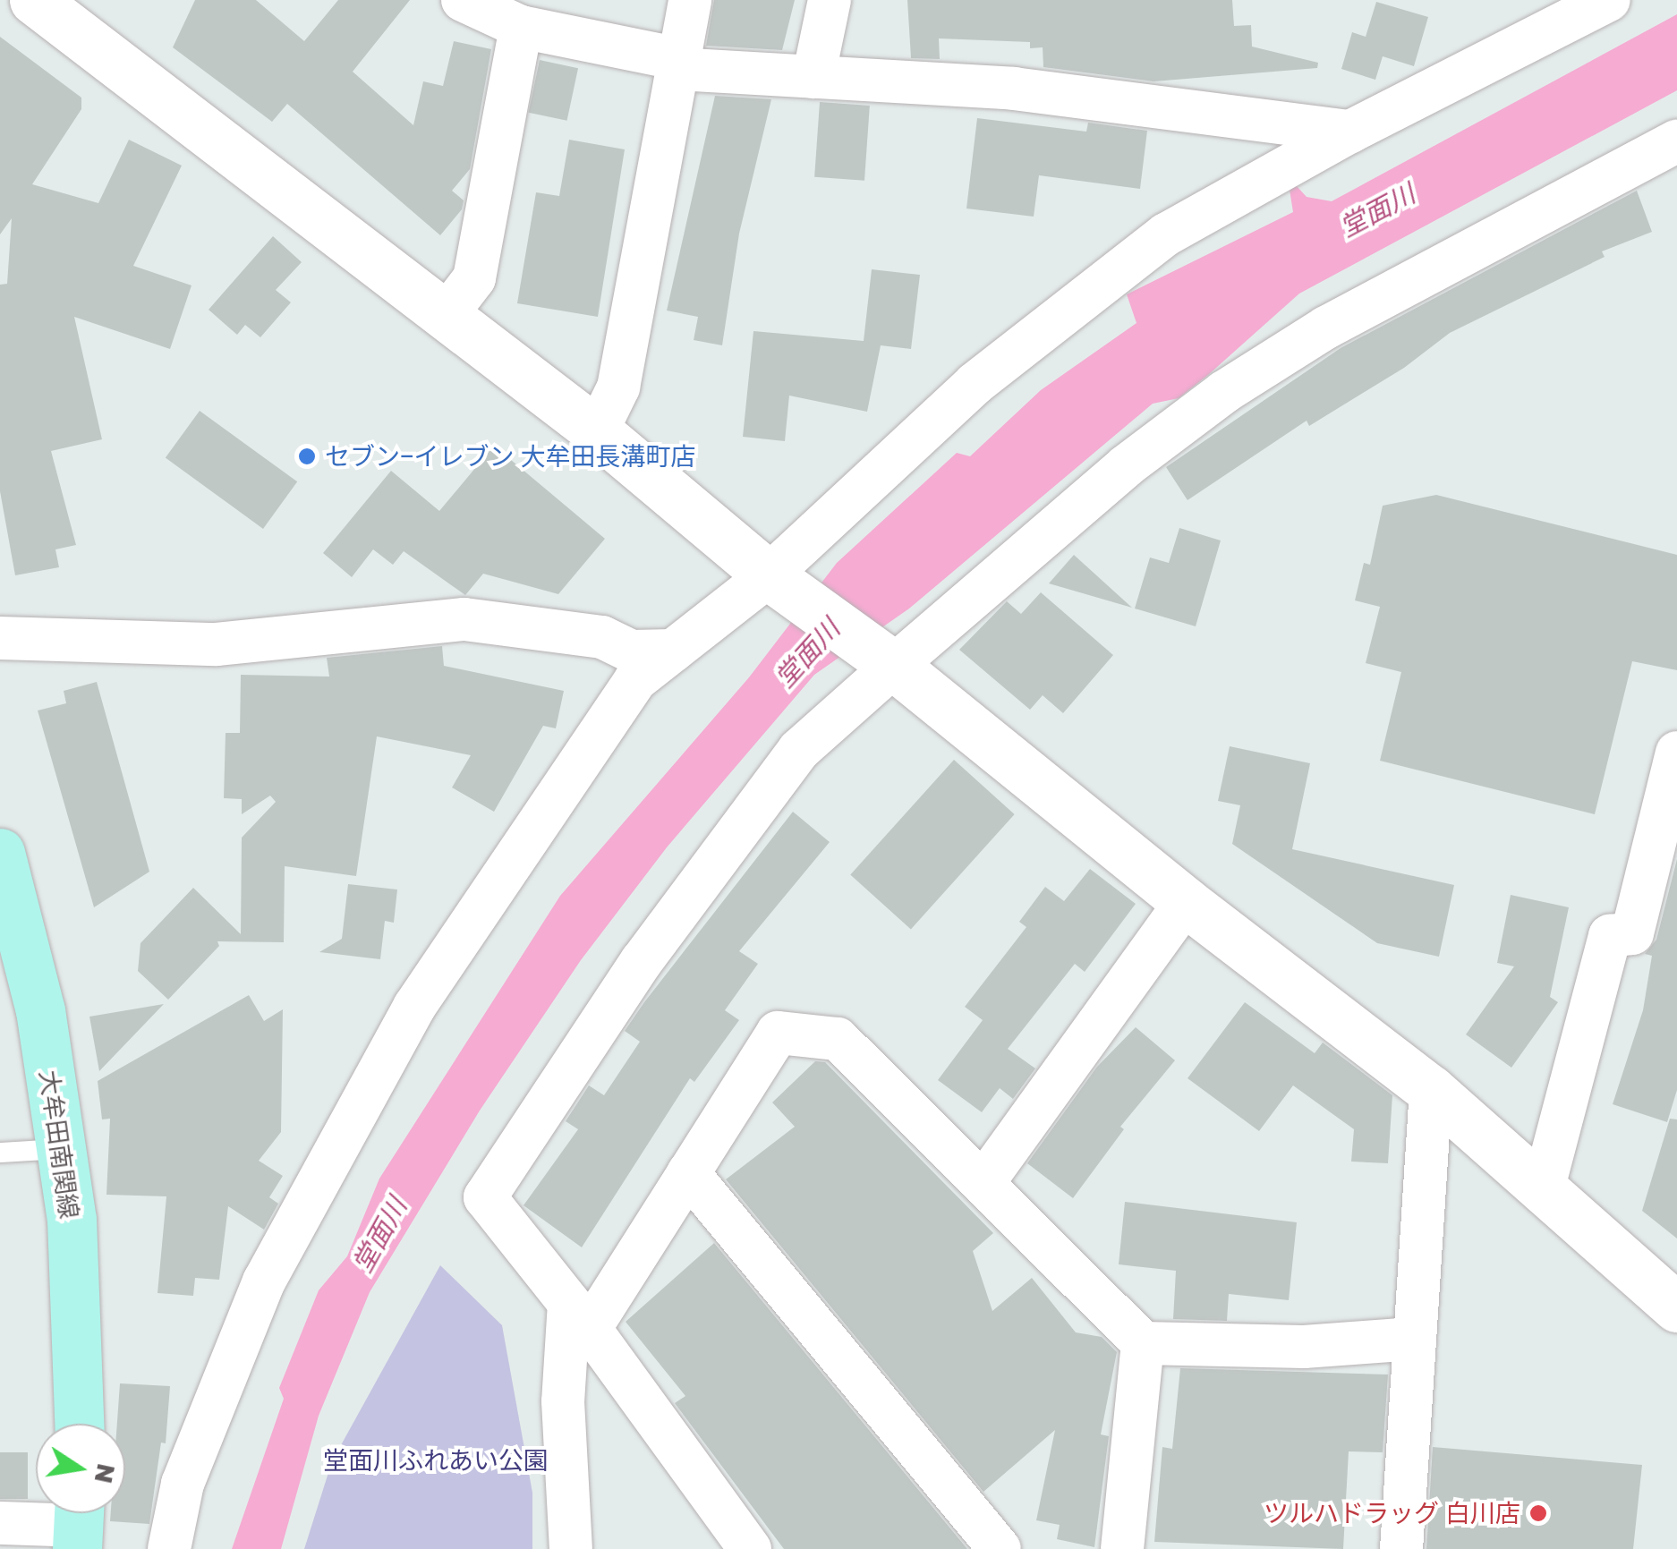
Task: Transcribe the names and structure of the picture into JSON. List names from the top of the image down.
{
  "streets": {
    "main road": ["大牟田南関線"]
  },
  "water": ["堂面川"],
  "parks": ["堂面川ふれあい公園"],
  "places": ["セブン−イレブン 大牟田長溝町店", "ツルハドラッグ 白川店"],
  "north": "right"
}
